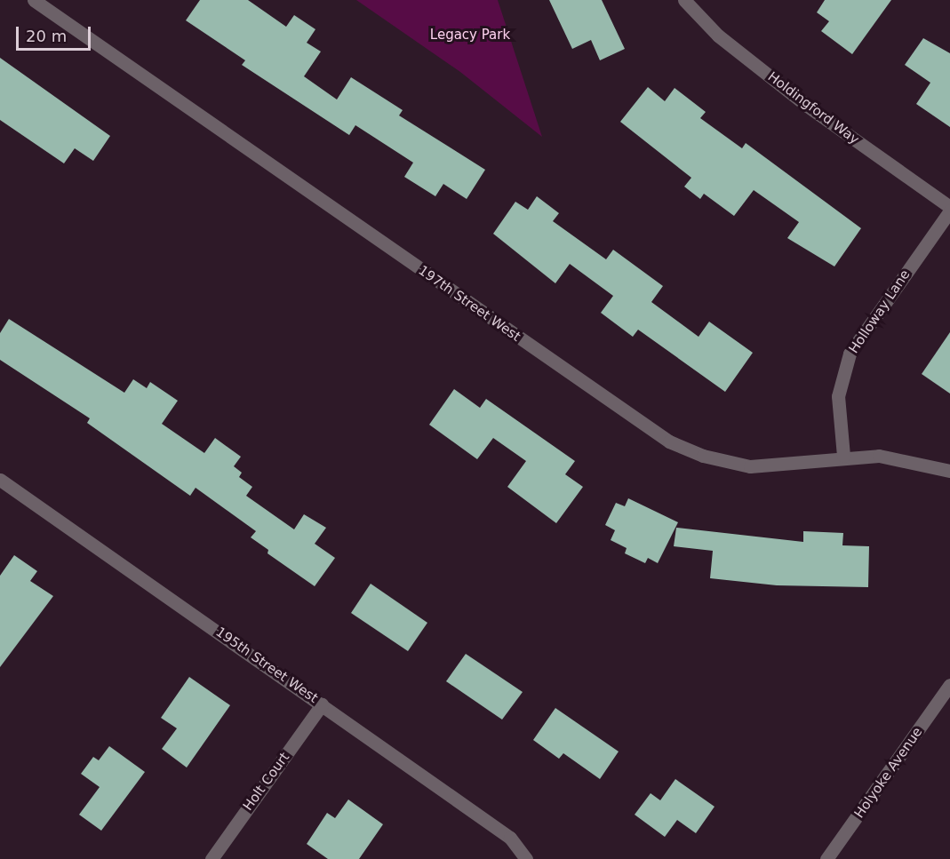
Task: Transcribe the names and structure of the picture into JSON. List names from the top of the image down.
{
  "streets": {
    "street": [
      "Holdingford Way",
      "197th Street West",
      "Holloway Lane",
      "195th Street West",
      "Holyoke Avenue",
      "Holt Court"
    ]
  },
  "crossings": [
    ["Holdingford Way", "Holloway Lane"],
    ["197th Street West", "Holloway Lane"],
    ["195th Street West", "Holt Court"]
  ],
  "parks": ["Legacy Park"],
  "scale_bar": "20 m"
}
